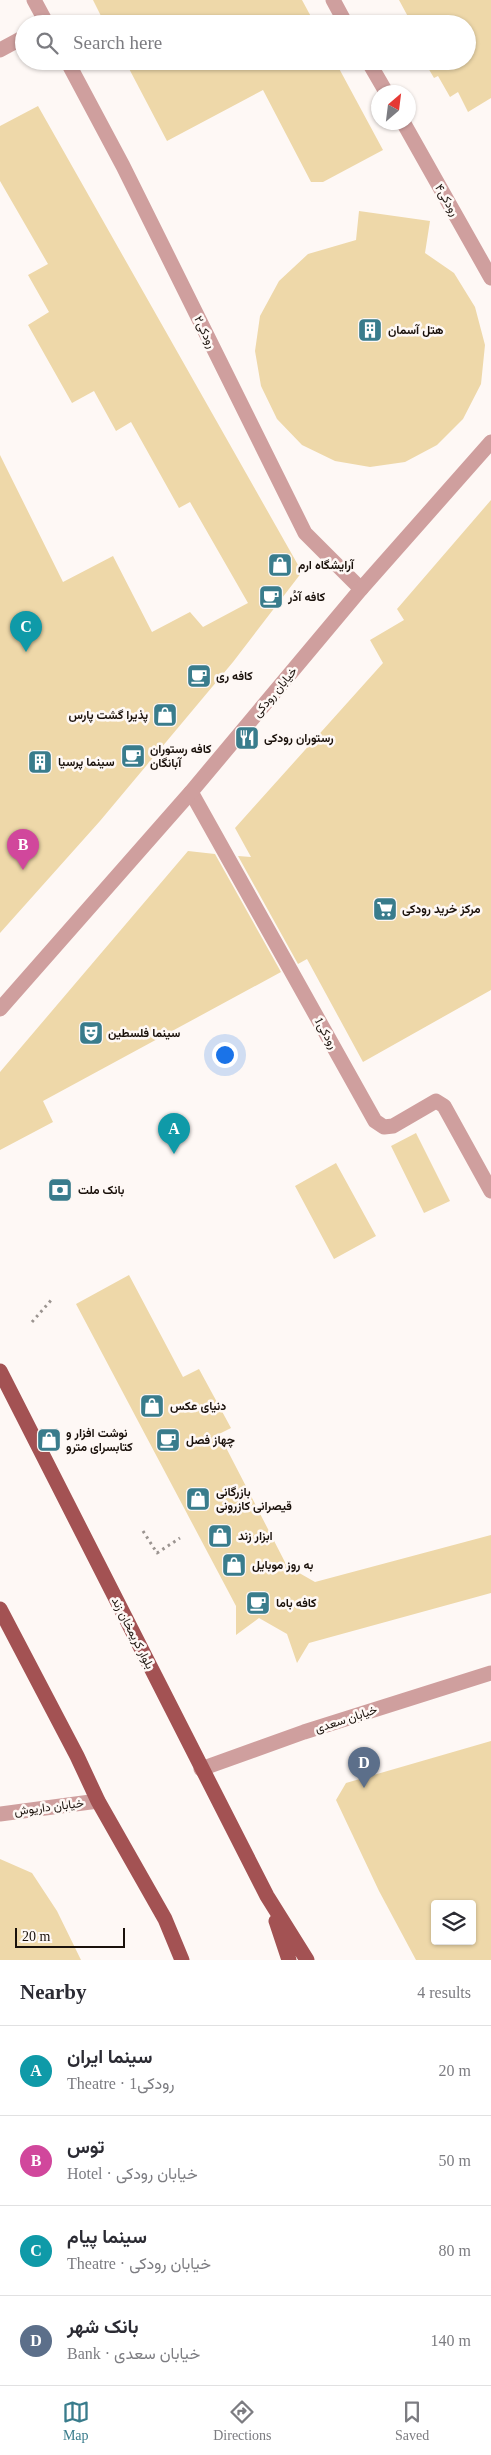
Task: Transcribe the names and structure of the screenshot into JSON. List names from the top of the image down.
{
  "streets": {
    "main road": ["بلوار کریمخان زند"],
    "street": [
      "رودکی۴",
      "رودکی۲",
      "خیابان رودکی",
      "1رودکی",
      "خیابان سعدی",
      "خیابان داریوش"
    ]
  },
  "crossings": [
    ["رودکی۲", "خیابان رودکی"],
    ["خیابان رودکی", "1رودکی"],
    ["بلوار کریمخان زند", "خیابان سعدی"]
  ],
  "places": {
    "building": ["هتل آسمان", "سینما پرسیا"],
    "shop": [
      "آرایشگاه ارم",
      "پذیرا گشت پارس",
      "دنیای عکس",
      "نوشت افزار و کتابسرای مترو",
      "بازرگانی قیصرانی کازرونی",
      "ابزار زند",
      "به روز موبایل"
    ],
    "cafe": [
      "كافه آدُر",
      "کافه ری",
      "کافه رستوران آبانگان",
      "چهاز فصل",
      "کافه باما"
    ],
    "restaurant": ["رستوران رودکی"],
    "supermarket": ["مرکز خرید رودکی"],
    "theatre": ["سینما فلسطین"],
    "bank": ["بانک ملت"]
  },
  "scale_bar": "20 m",
  "north": "top right",
  "page": {
    "search": "Search here",
    "pins": [
      "C",
      "B",
      "A",
      "D"
    ],
    "scale": "20 m",
    "heading": ["Nearby", "4 results"],
    "list": [
      {
        "mark": "A",
        "name": "سینما ایران",
        "note": "Theatre · 1رودکی",
        "value": "20 m"
      },
      {
        "mark": "B",
        "name": "توس",
        "note": "Hotel · خیابان رودکی",
        "value": "50 m"
      },
      {
        "mark": "C",
        "name": "سینما پیام",
        "note": "Theatre · خیابان رودکی",
        "value": "80 m"
      },
      {
        "mark": "D",
        "name": "بانک شهر",
        "note": "Bank · خیابان سعدی",
        "value": "140 m"
      }
    ],
    "nav": ["Map", "Directions", "Saved"]
  }
}
